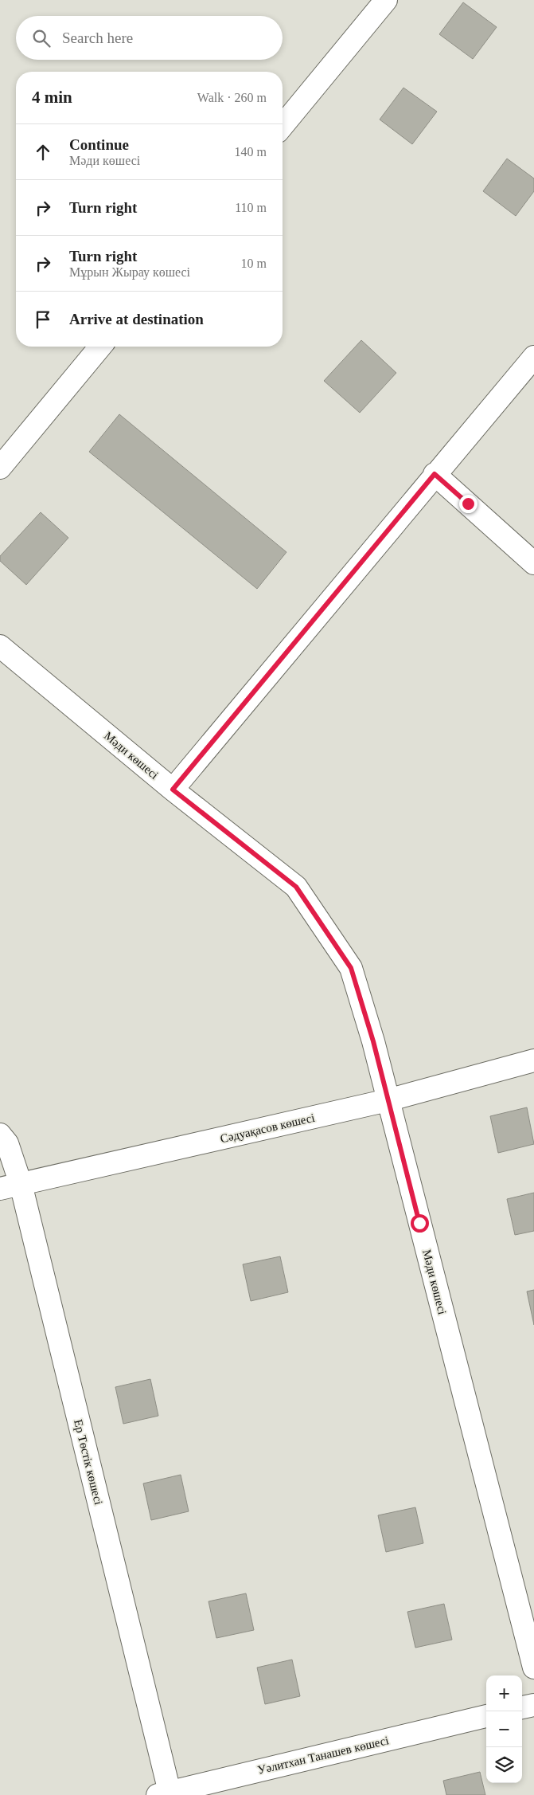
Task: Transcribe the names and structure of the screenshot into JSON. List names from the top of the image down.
{
  "streets": {
    "street": [
      "Мәди көшесі",
      "Сәдуақасов көшесі",
      "Ер Төстік көшесі",
      "Уәлитхан Танашев көшесі"
    ]
  },
  "crossings": [
    ["Мәди көшесі", "Сәдуақасов көшесі"],
    ["Сәдуақасов көшесі", "Ер Төстік көшесі"],
    ["Ер Төстік көшесі", "Уәлитхан Танашев көшесі"]
  ],
  "page": {
    "search": "Search here",
    "heading": ["4 min", "Walk · 260 m"],
    "list": [
      ["Continue", "Мәди көшесі", "140 m"],
      ["Turn right", "110 m"],
      ["Turn right", "Мұрын Жырау көшесі", "10 m"],
      "Arrive at destination"
    ],
    "map_buttons": ["+", "−"]
  }
}
